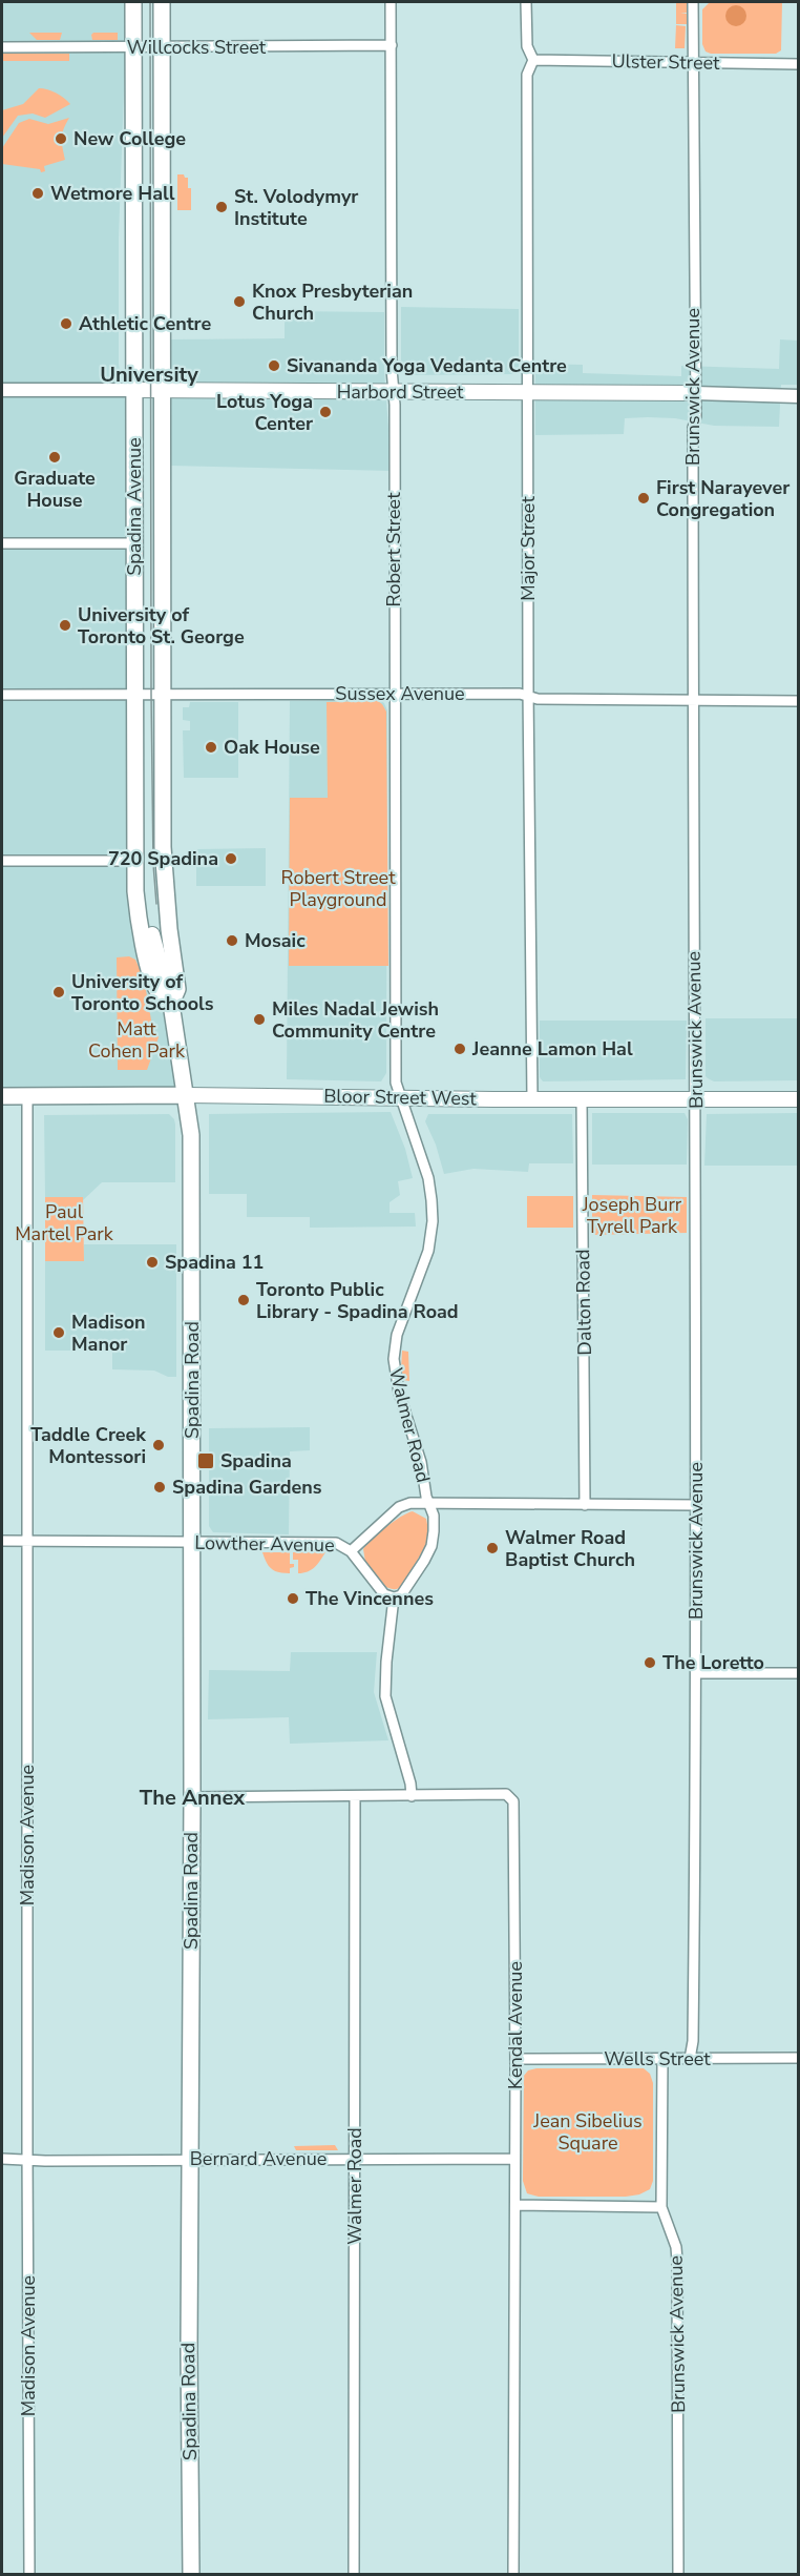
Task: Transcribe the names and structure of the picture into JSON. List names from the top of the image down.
{
  "streets": {
    "main road": [
      "Harbord Street",
      "Spadina Avenue",
      "Bloor Street West",
      "Spadina Road"
    ],
    "street": [
      "Willcocks Street",
      "Ulster Street",
      "Brunswick Avenue",
      "Major Street",
      "Robert Street",
      "Sussex Avenue",
      "Dalton Road",
      "Walmer Road",
      "Lowther Avenue",
      "Madison Avenue",
      "Kendal Avenue",
      "Wells Street",
      "Bernard Avenue"
    ]
  },
  "crossings": [
    ["Willcocks Street", "Spadina Avenue"],
    ["Willcocks Street", "Robert Street"],
    ["Ulster Street", "Brunswick Avenue"],
    ["Ulster Street", "Major Street"],
    ["Brunswick Avenue", "Harbord Street"],
    ["Brunswick Avenue", "Sussex Avenue"],
    ["Brunswick Avenue", "Bloor Street West"],
    ["Brunswick Avenue", "Lowther Avenue"],
    ["Brunswick Avenue", "Wells Street"],
    ["Harbord Street", "Spadina Avenue"],
    ["Harbord Street", "Major Street"],
    ["Harbord Street", "Robert Street"],
    ["Spadina Avenue", "Sussex Avenue"],
    ["Spadina Avenue", "Bloor Street West"],
    ["Spadina Avenue", "Spadina Road"],
    ["Major Street", "Sussex Avenue"],
    ["Major Street", "Bloor Street West"],
    ["Robert Street", "Sussex Avenue"],
    ["Robert Street", "Bloor Street West"],
    ["Robert Street", "Walmer Road"],
    ["Bloor Street West", "Dalton Road"],
    ["Bloor Street West", "Spadina Road"],
    ["Bloor Street West", "Walmer Road"],
    ["Bloor Street West", "Madison Avenue"],
    ["Dalton Road", "Lowther Avenue"],
    ["Spadina Road", "Lowther Avenue"],
    ["Spadina Road", "Kendal Avenue"],
    ["Spadina Road", "Bernard Avenue"],
    ["Walmer Road", "Lowther Avenue"],
    ["Walmer Road", "Kendal Avenue"],
    ["Walmer Road", "Bernard Avenue"],
    ["Lowther Avenue", "Madison Avenue"],
    ["Madison Avenue", "Bernard Avenue"],
    ["Kendal Avenue", "Wells Street"],
    ["Kendal Avenue", "Bernard Avenue"]
  ],
  "districts": ["University", "The Annex"],
  "parks": [
    "Robert Street Playground",
    "Matt Cohen Park",
    "Joseph Burr Tyrell Park",
    "Paul Martel Park",
    "Jean Sibelius Square"
  ],
  "places": {
    "other": [
      "New College",
      "Wetmore Hall",
      "St. Volodymyr Institute",
      "Knox Presbyterian Church",
      "Athletic Centre",
      "Sivananda Yoga Vedanta Centre",
      "Lotus Yoga Center",
      "Graduate House",
      "First Narayever Congregation",
      "University of Toronto St. George",
      "Oak House",
      "720 Spadina",
      "Mosaic",
      "University of Toronto Schools",
      "Miles Nadal Jewish Community Centre",
      "Jeanne Lamon Hal",
      "Spadina 11",
      "Toronto Public Library - Spadina Road",
      "Madison Manor",
      "Taddle Creek Montessori",
      "Spadina Gardens",
      "Walmer Road Baptist Church",
      "The Vincennes",
      "The Loretto"
    ],
    "transit": ["Spadina"]
  }
}
